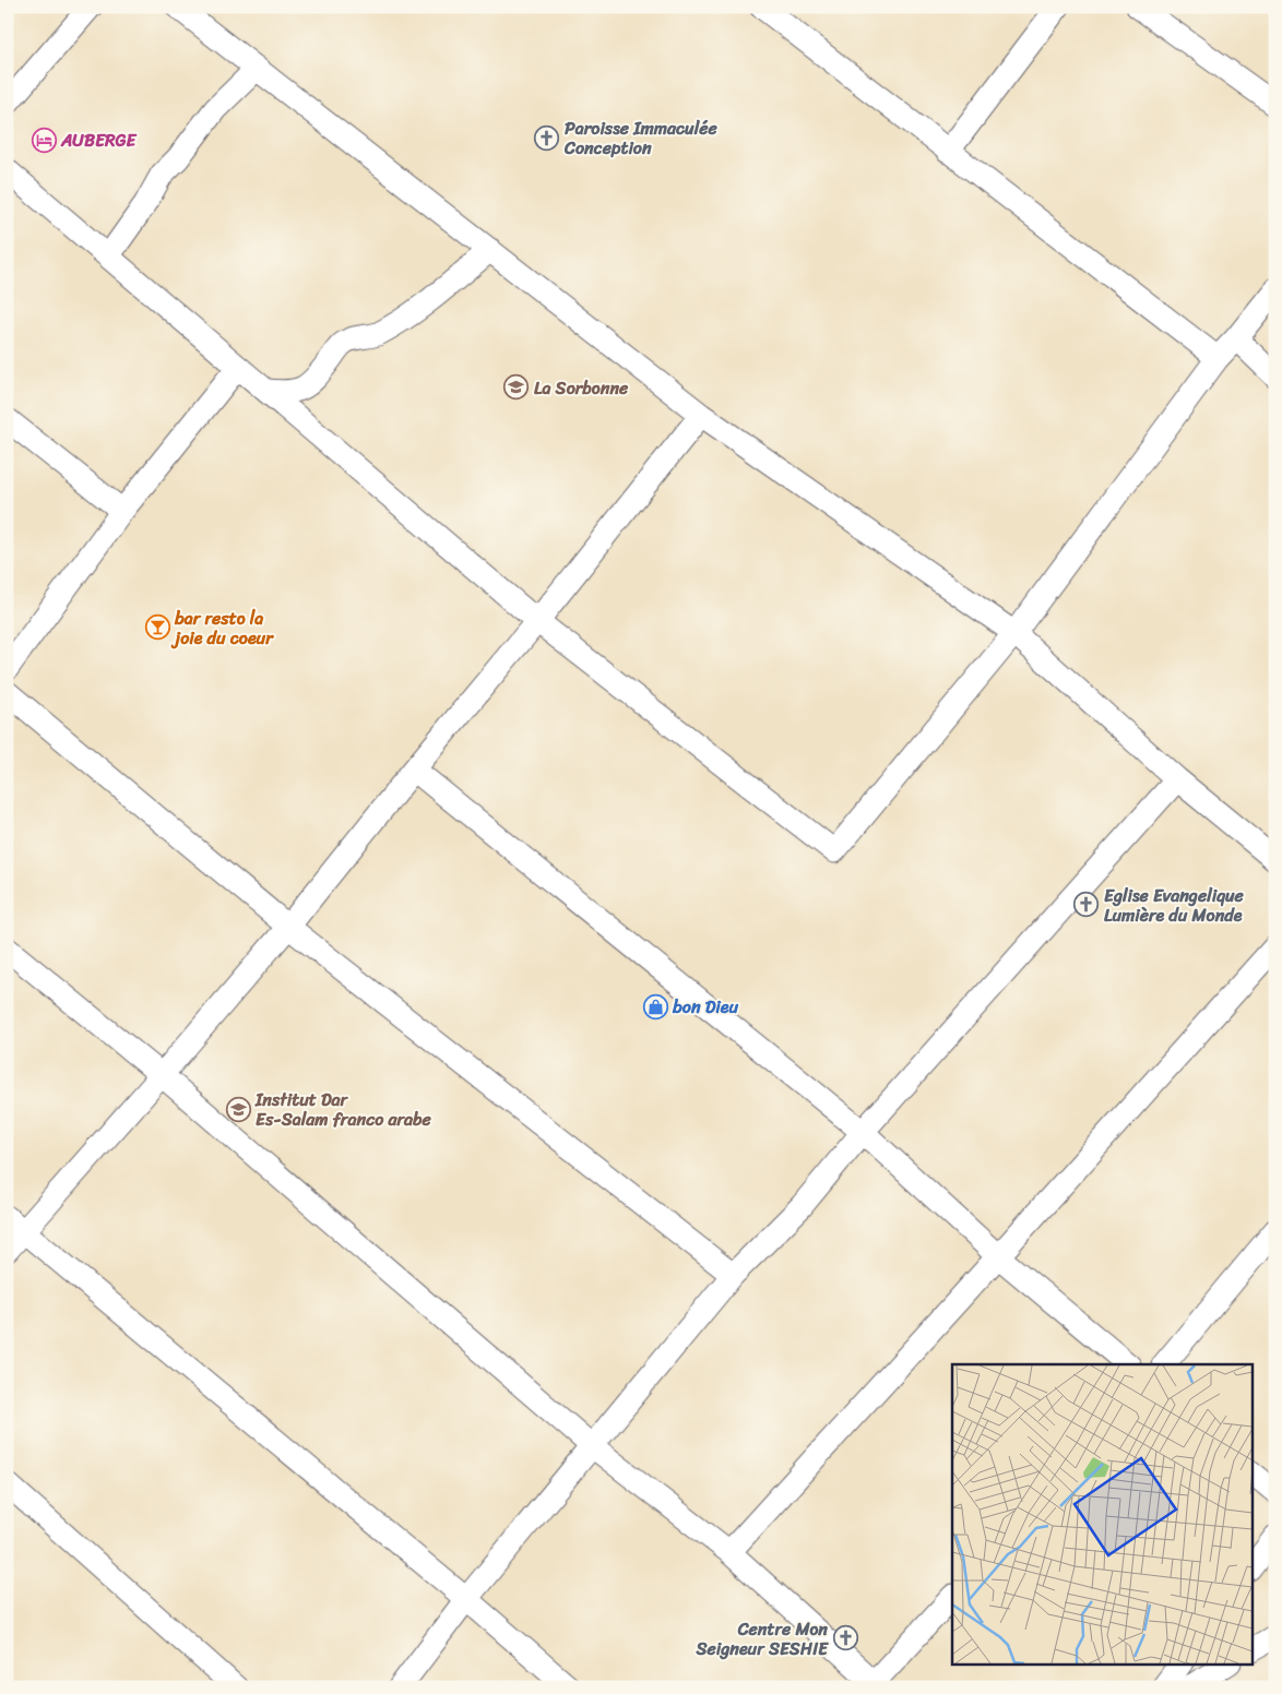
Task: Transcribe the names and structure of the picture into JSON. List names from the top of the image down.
{
  "places": {
    "church": ["Paroisse Immaculée Conception", "Eglise Evangelique Lumière du Monde", "Centre Mon Seigneur SESHIE"],
    "hotel": ["AUBERGE"],
    "school or university": ["La Sorbonne", "Institut Dar Es-Salam franco arabe"],
    "bar": ["bar resto la joie du coeur"],
    "shop": ["bon Dieu"]
  }
}
